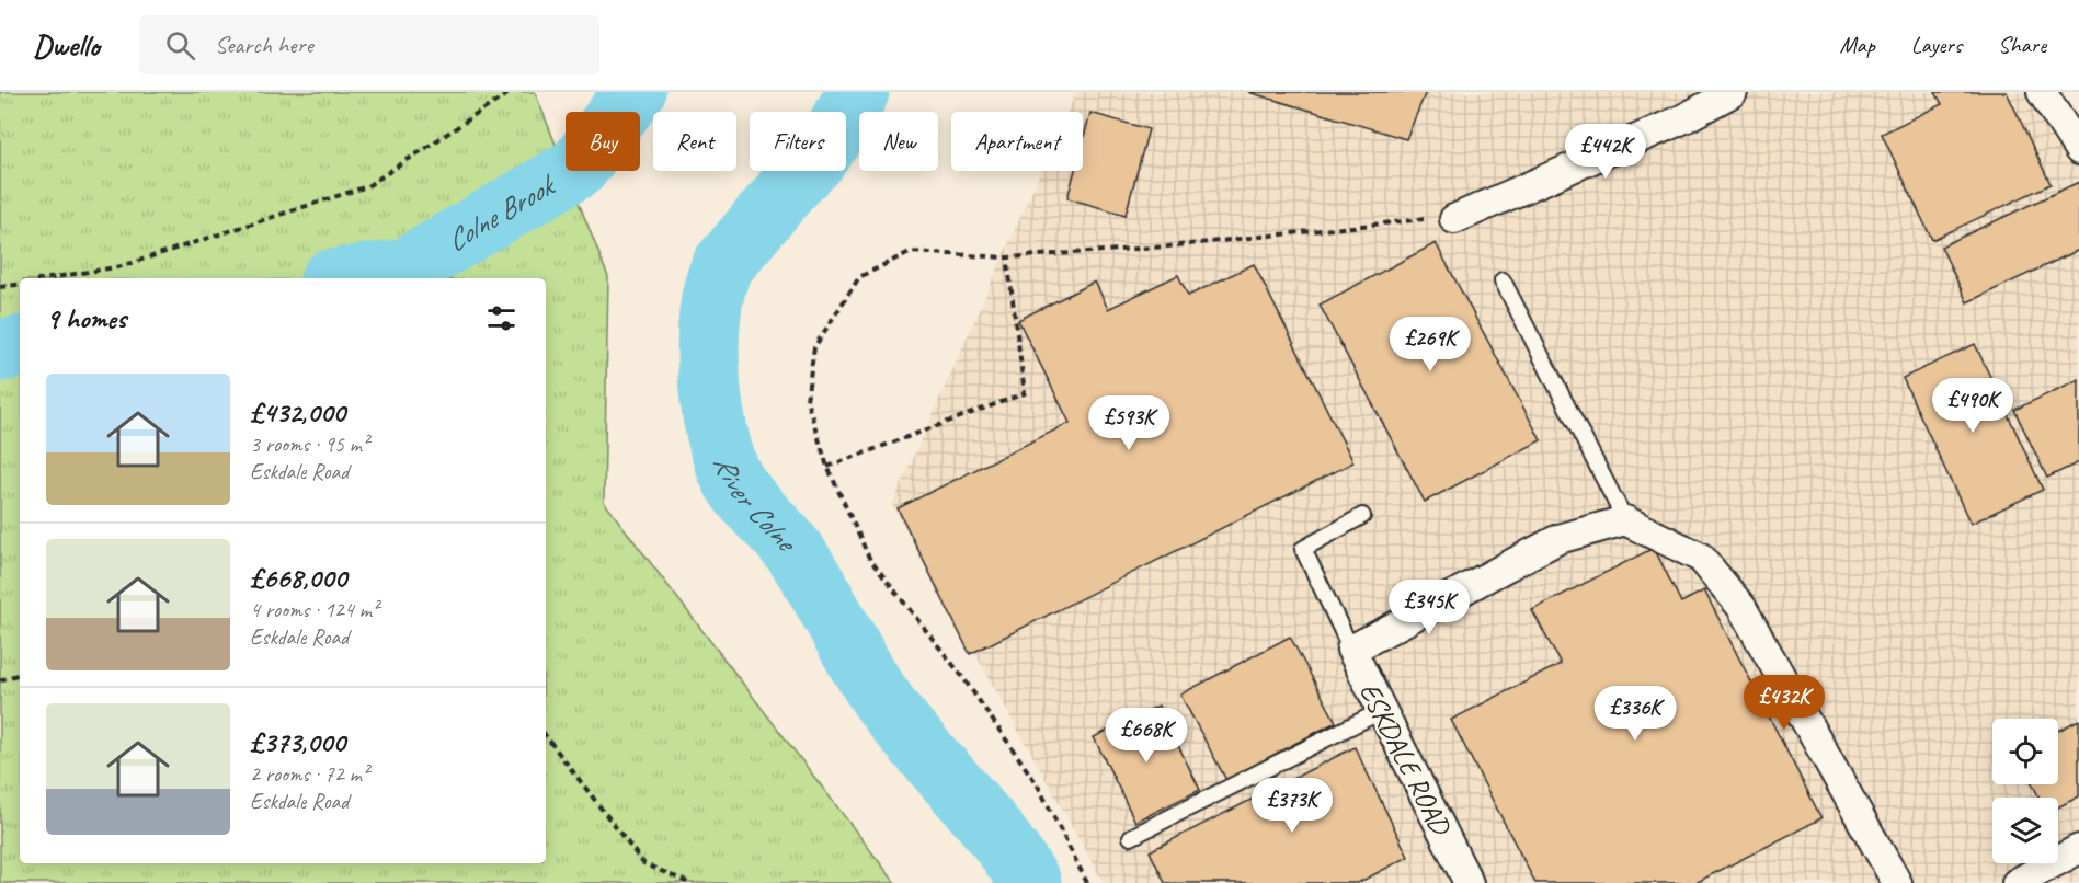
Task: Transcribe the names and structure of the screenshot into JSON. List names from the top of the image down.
{
  "streets": {
    "street": ["ESKDALE ROAD"]
  },
  "water": ["Colne Brook", "River Colne"],
  "page": {
    "header": "Dwello",
    "search": "Search here",
    "nav": ["Map", "Layers", "Share"],
    "chip": [
      "Buy",
      "Rent",
      "Filters",
      "New",
      "Apartment"
    ],
    "price": [
      "£442K",
      "£269K",
      "£490K",
      "£593K",
      "£345K",
      "£432K",
      "£336K",
      "£668K",
      "£373K"
    ],
    "heading": "9 homes",
    "list": [
      {
        "name": "£432,000",
        "note": "3 rooms · 95 m² · Eskdale Road"
      },
      {
        "name": "£668,000",
        "note": "4 rooms · 124 m² · Eskdale Road"
      },
      {
        "name": "£373,000",
        "note": "2 rooms · 72 m² · Eskdale Road"
      }
    ]
  }
}
